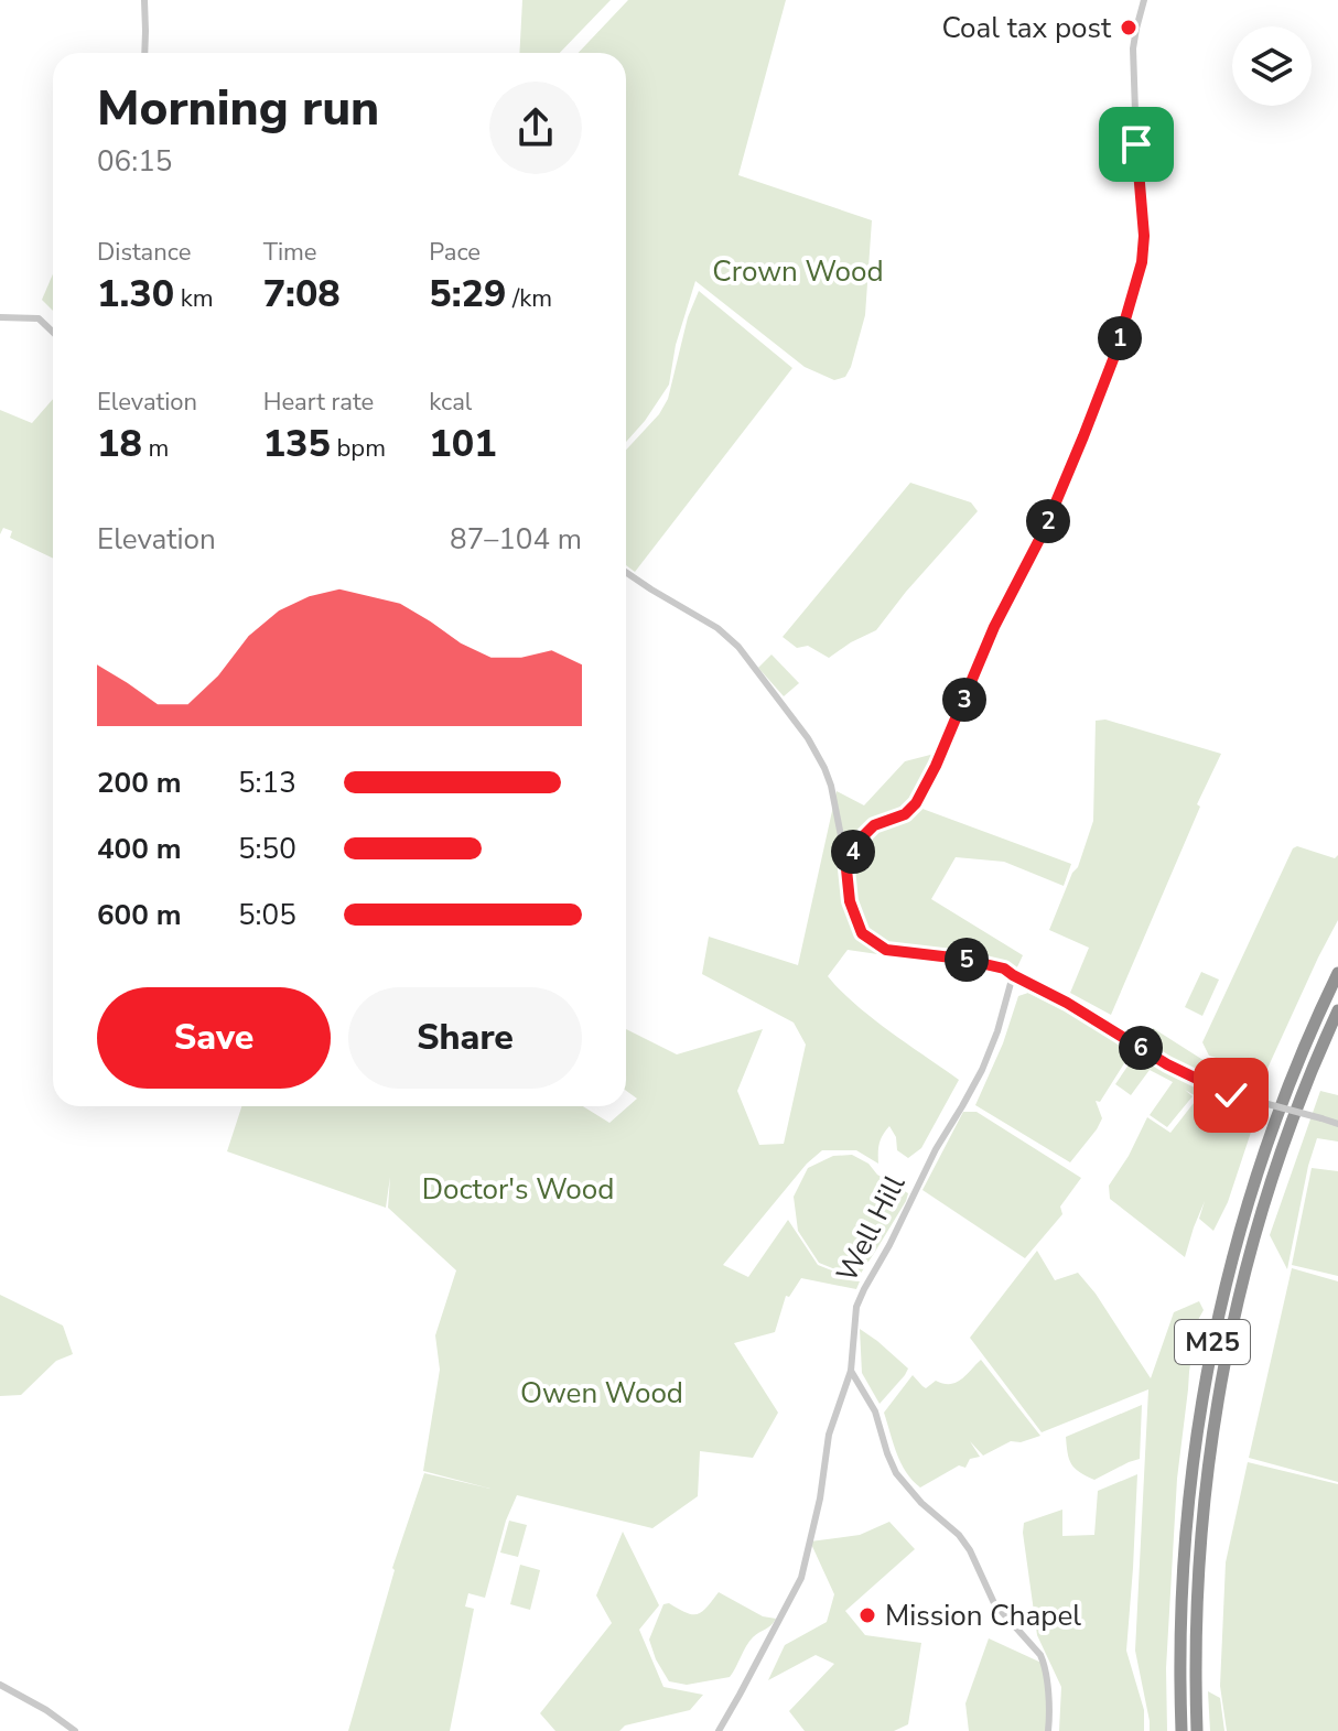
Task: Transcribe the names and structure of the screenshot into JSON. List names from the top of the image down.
{
  "streets": {
    "highway": ["M25"],
    "street": ["Well Hill"]
  },
  "parks": ["Crown Wood", "Doctor's Wood", "Owen Wood"],
  "places": ["Coal tax post", "Mission Chapel"],
  "page": {
    "heading": ["Morning run", "06:15"],
    "stats": [
      ["Distance", "1.30 km"],
      ["Time", "7:08"],
      ["Pace", "5:29 /km"],
      ["Elevation", "18 m"],
      ["Heart rate", "135 bpm"],
      ["kcal", "101"]
    ],
    "pins": [
      "1",
      "2",
      "3",
      "4",
      "5",
      "6"
    ],
    "chart": ["Elevation", "87–104 m"],
    "list": [
      {
        "name": "200 m",
        "note": "5:13"
      },
      {
        "name": "400 m",
        "note": "5:50"
      },
      {
        "name": "600 m",
        "note": "5:05"
      }
    ],
    "buttons": ["Save", "Share"]
  }
}
